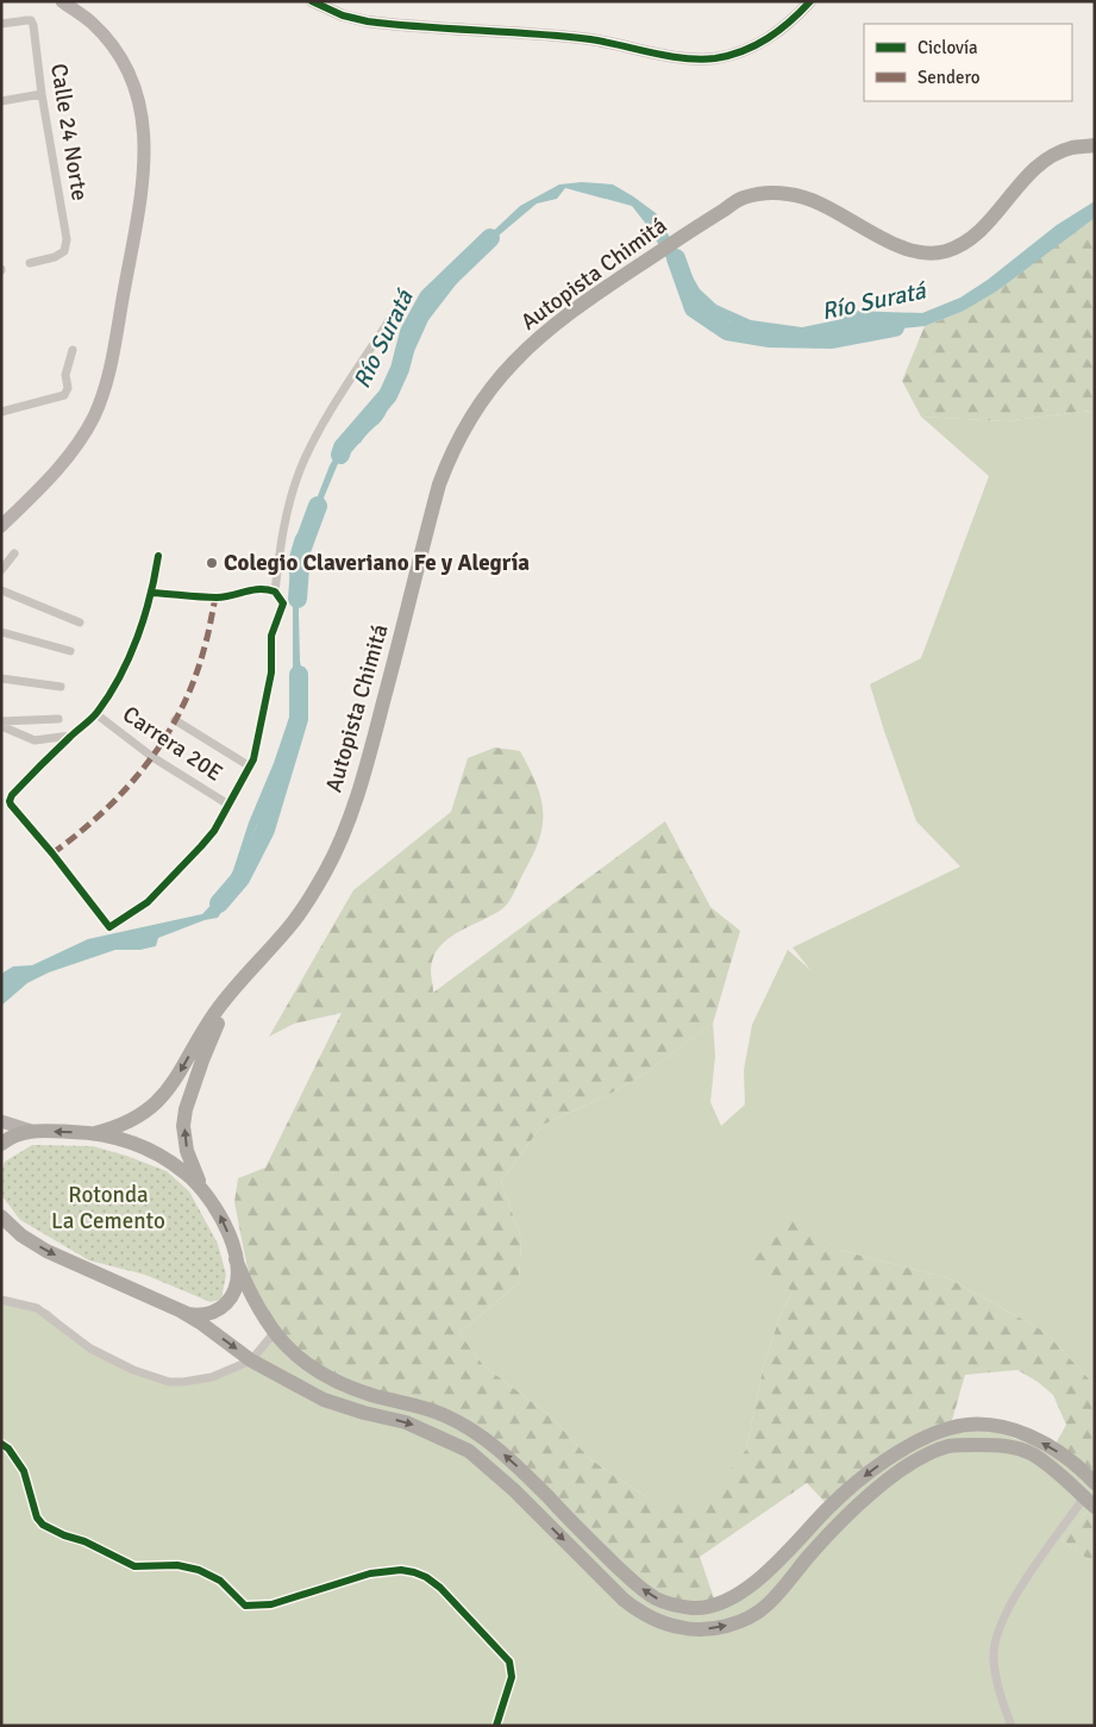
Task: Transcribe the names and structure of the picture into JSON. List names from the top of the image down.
{
  "streets": {
    "highway": ["Autopista Chimitá"],
    "street": ["Calle 24 Norte", "Carrera 20E"]
  },
  "water": ["Río Suratá"],
  "parks": ["Rotonda La Cemento"],
  "places": ["Colegio Claveriano Fe y Alegría"],
  "legend": ["Ciclovía", "Sendero"]
}
